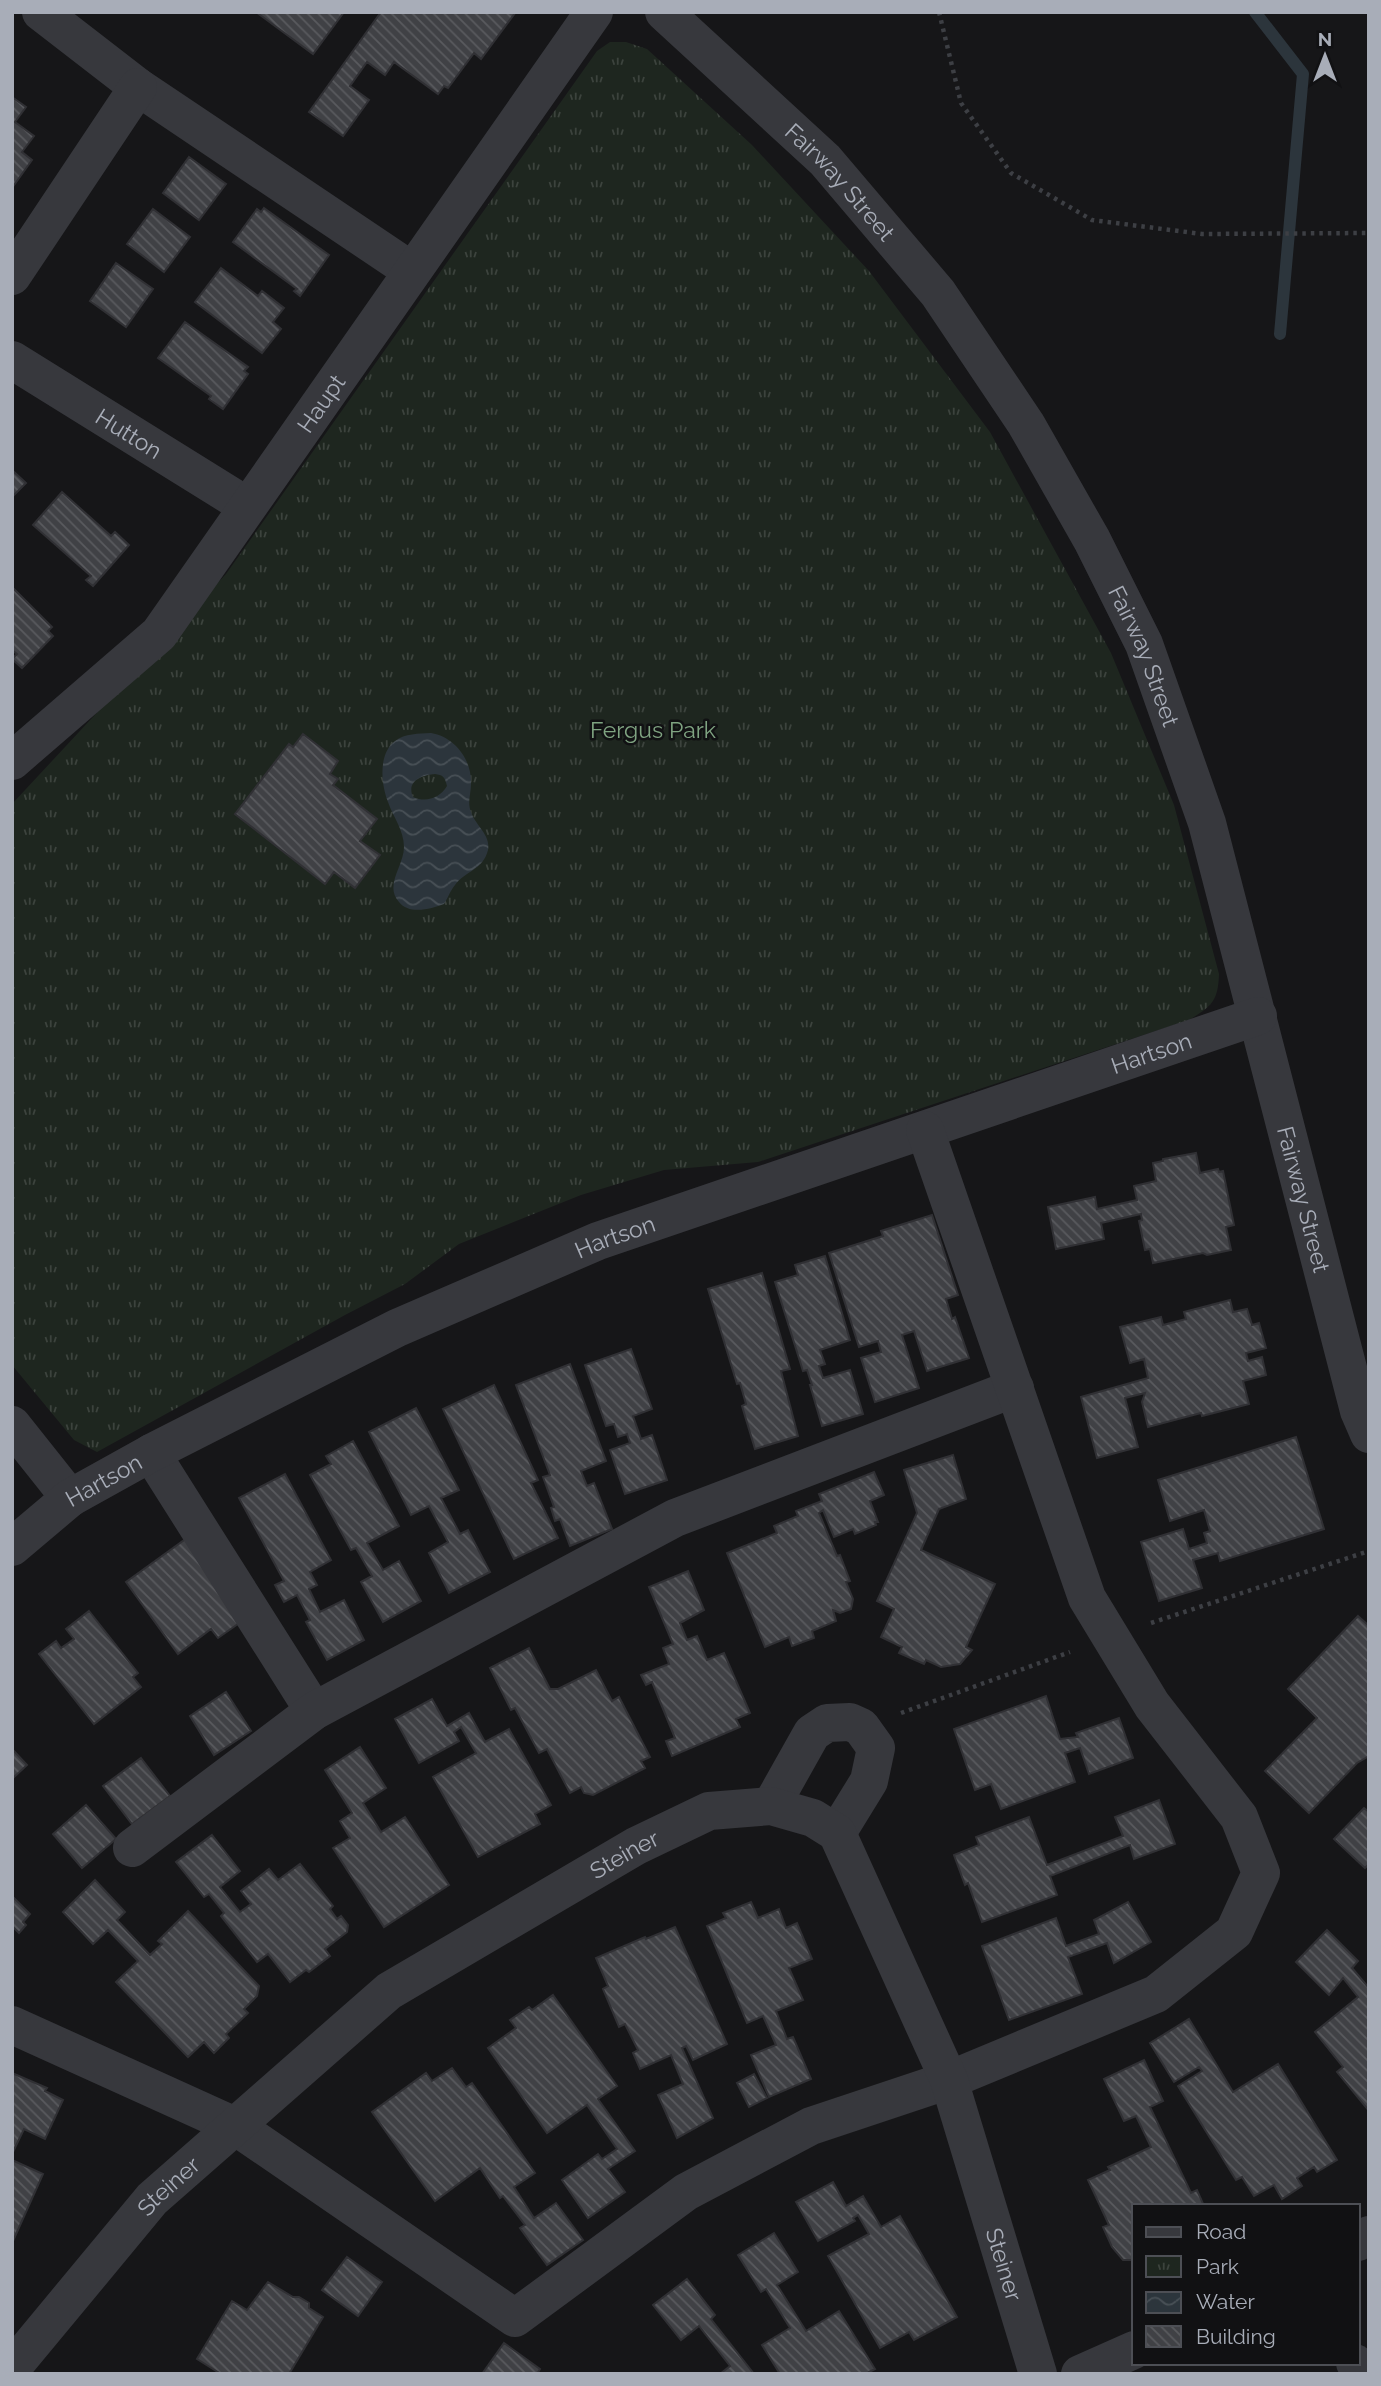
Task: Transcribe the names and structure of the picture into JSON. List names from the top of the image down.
{
  "streets": {
    "street": [
      "Fairway Street",
      "Haupt",
      "Hutton",
      "Hartson",
      "Steiner"
    ]
  },
  "crossings": [
    ["Fairway Street", "Hartson"],
    ["Haupt", "Hutton"]
  ],
  "parks": ["Fergus Park"],
  "legend": [
    "Road",
    "Park",
    "Water",
    "Building"
  ],
  "north": "top"
}
